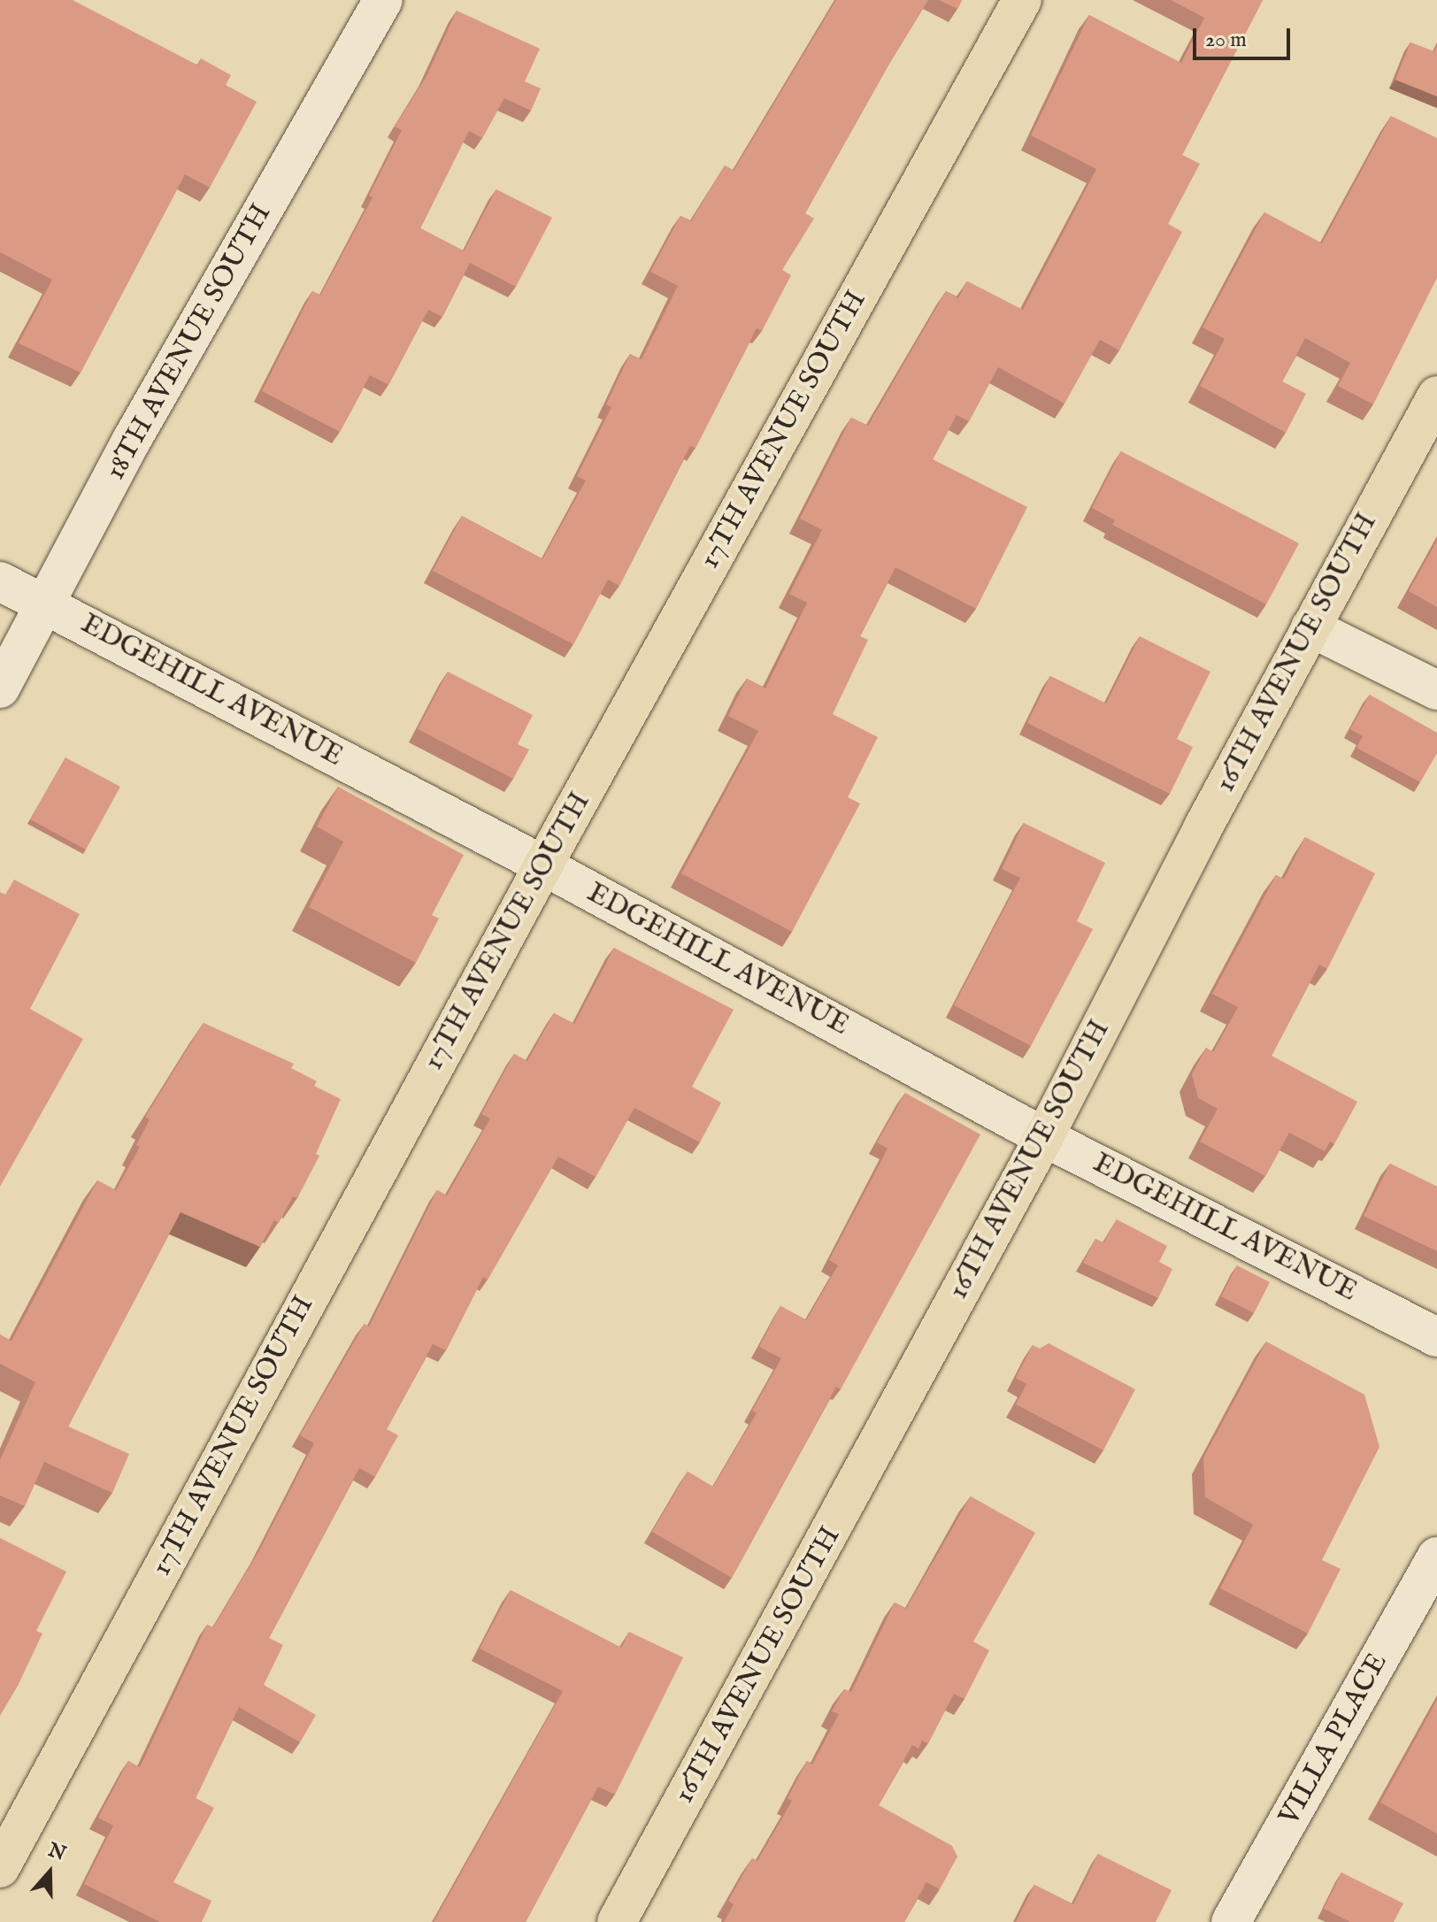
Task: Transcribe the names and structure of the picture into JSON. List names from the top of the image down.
{
  "streets": {
    "main road": ["17TH AVENUE SOUTH", "16TH AVENUE SOUTH"],
    "street": ["18TH AVENUE SOUTH", "EDGEHILL AVENUE", "VILLA PLACE"]
  },
  "crossings": [
    ["18TH AVENUE SOUTH", "EDGEHILL AVENUE"],
    ["17TH AVENUE SOUTH", "EDGEHILL AVENUE"],
    ["16TH AVENUE SOUTH", "EDGEHILL AVENUE"]
  ],
  "scale_bar": "20 m",
  "north": "top"
}
